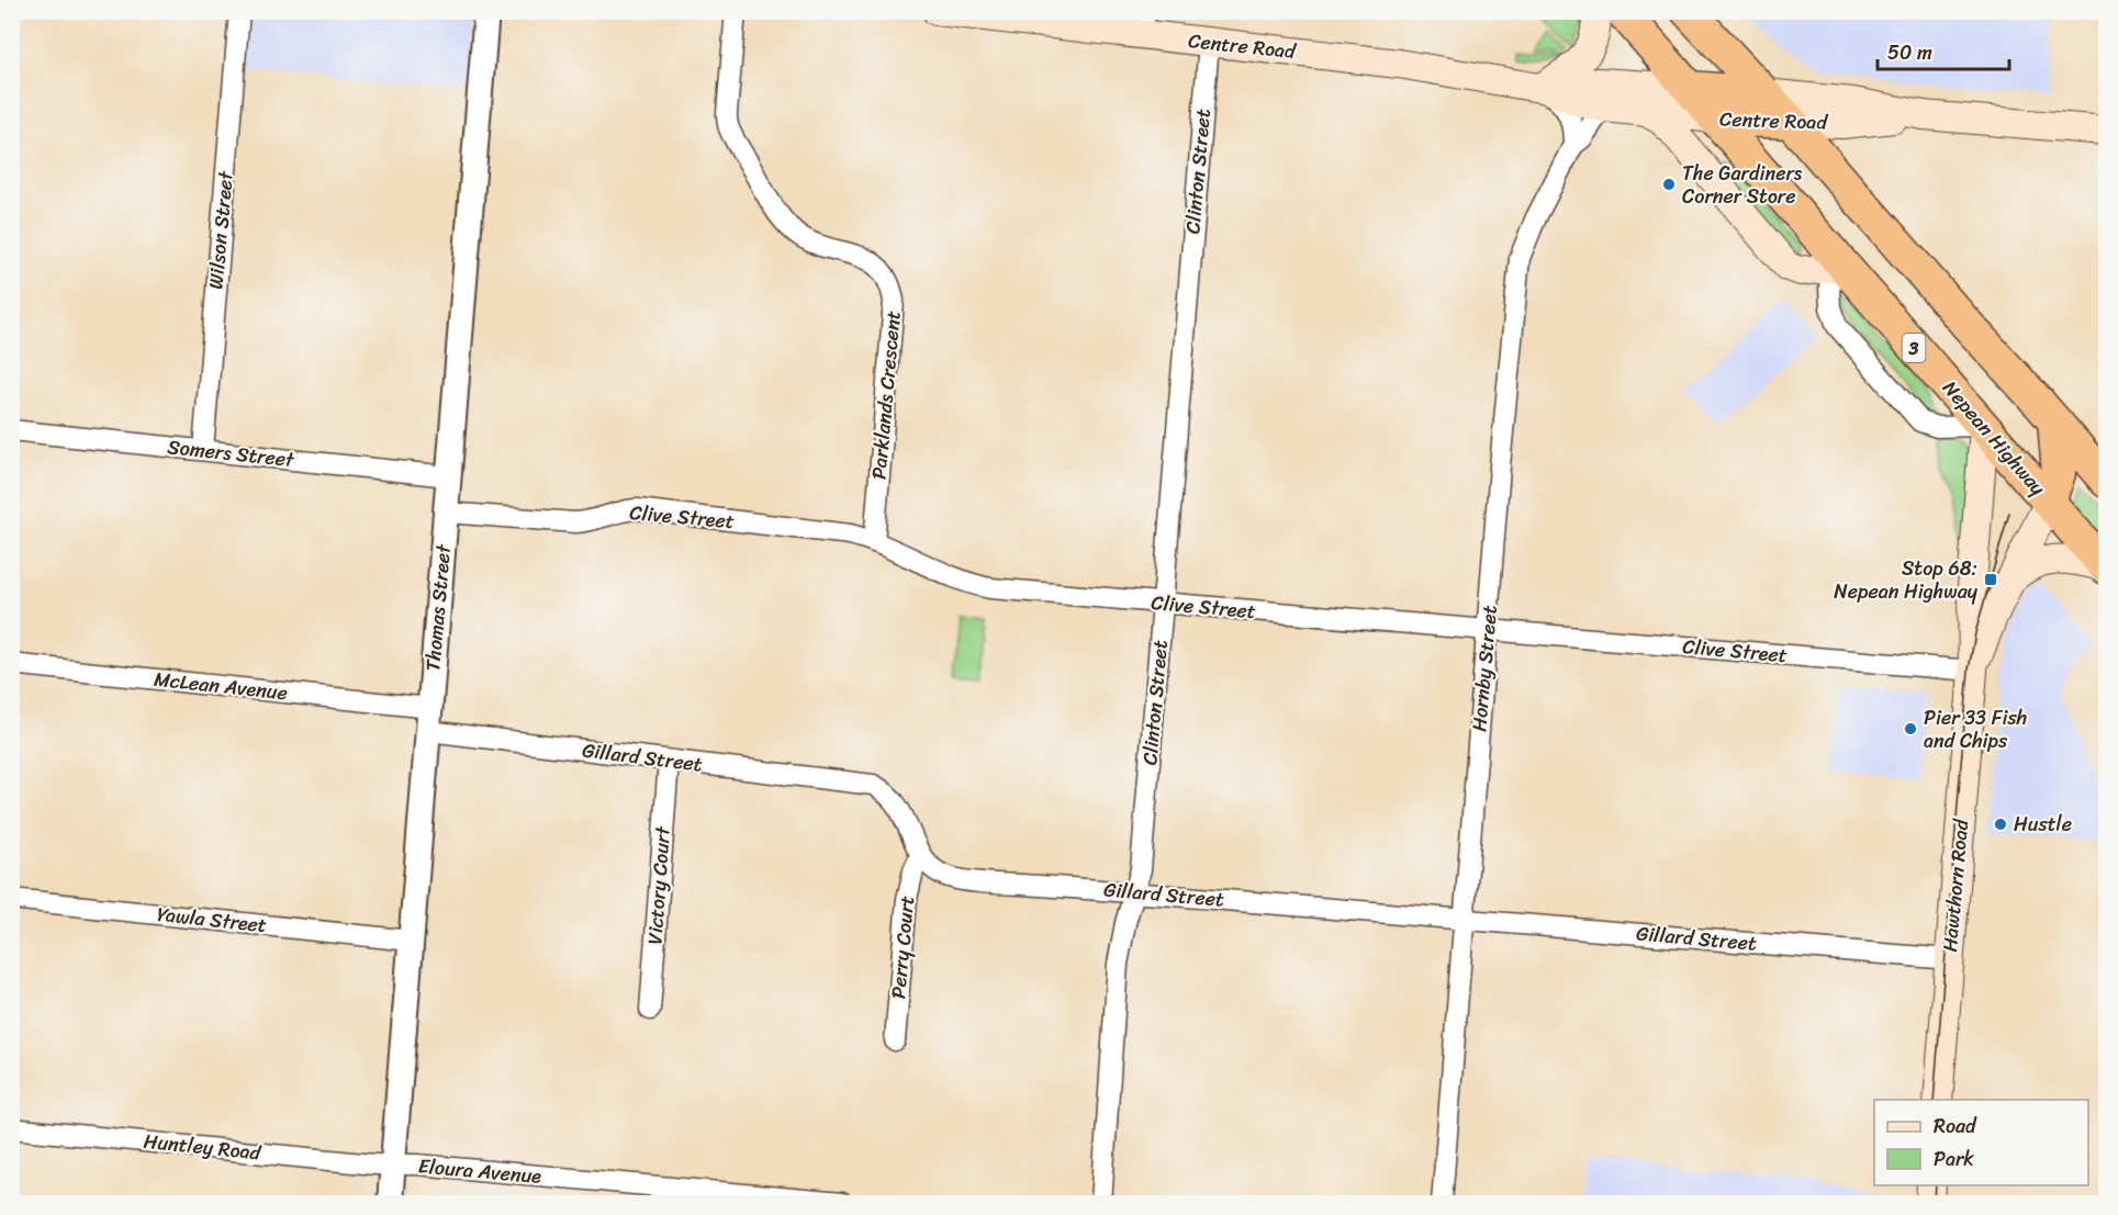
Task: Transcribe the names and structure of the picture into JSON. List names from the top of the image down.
{
  "streets": {
    "highway": ["Centre Road", "3", "Nepean Highway"],
    "main road": ["Hawthorn Road"],
    "street": [
      "Clinton Street",
      "Wilson Street",
      "Parklands Crescent",
      "Somers Street",
      "Clive Street",
      "Thomas Street",
      "Hornby Street",
      "McLean Avenue",
      "Gillard Street",
      "Victory Court",
      "Yawla Street",
      "Perry Court",
      "Huntley Road",
      "Eloura Avenue"
    ]
  },
  "crossings": [
    ["Centre Road", "Clinton Street"],
    ["Centre Road", "Nepean Highway"],
    ["Centre Road", "Hornby Street"],
    ["Clinton Street", "Clive Street"],
    ["Clinton Street", "Gillard Street"],
    ["Wilson Street", "Somers Street"],
    ["Parklands Crescent", "Clive Street"],
    ["Nepean Highway", "Hawthorn Road"],
    ["Somers Street", "Thomas Street"],
    ["Clive Street", "Thomas Street"],
    ["Clive Street", "Hornby Street"],
    ["Clive Street", "Hawthorn Road"],
    ["Thomas Street", "McLean Avenue"],
    ["Thomas Street", "Gillard Street"],
    ["Thomas Street", "Yawla Street"],
    ["Thomas Street", "Huntley Road"],
    ["Thomas Street", "Eloura Avenue"],
    ["Hornby Street", "Gillard Street"],
    ["McLean Avenue", "Gillard Street"],
    ["Gillard Street", "Victory Court"],
    ["Gillard Street", "Hawthorn Road"],
    ["Gillard Street", "Perry Court"],
    ["Huntley Road", "Eloura Avenue"]
  ],
  "places": {
    "other": ["The Gardiners Corner Store", "Pier 33 Fish and Chips", "Hustle"],
    "transit": ["Stop 68: Nepean Highway"]
  },
  "legend": ["Road", "Park"],
  "scale_bar": "50 m"
}
